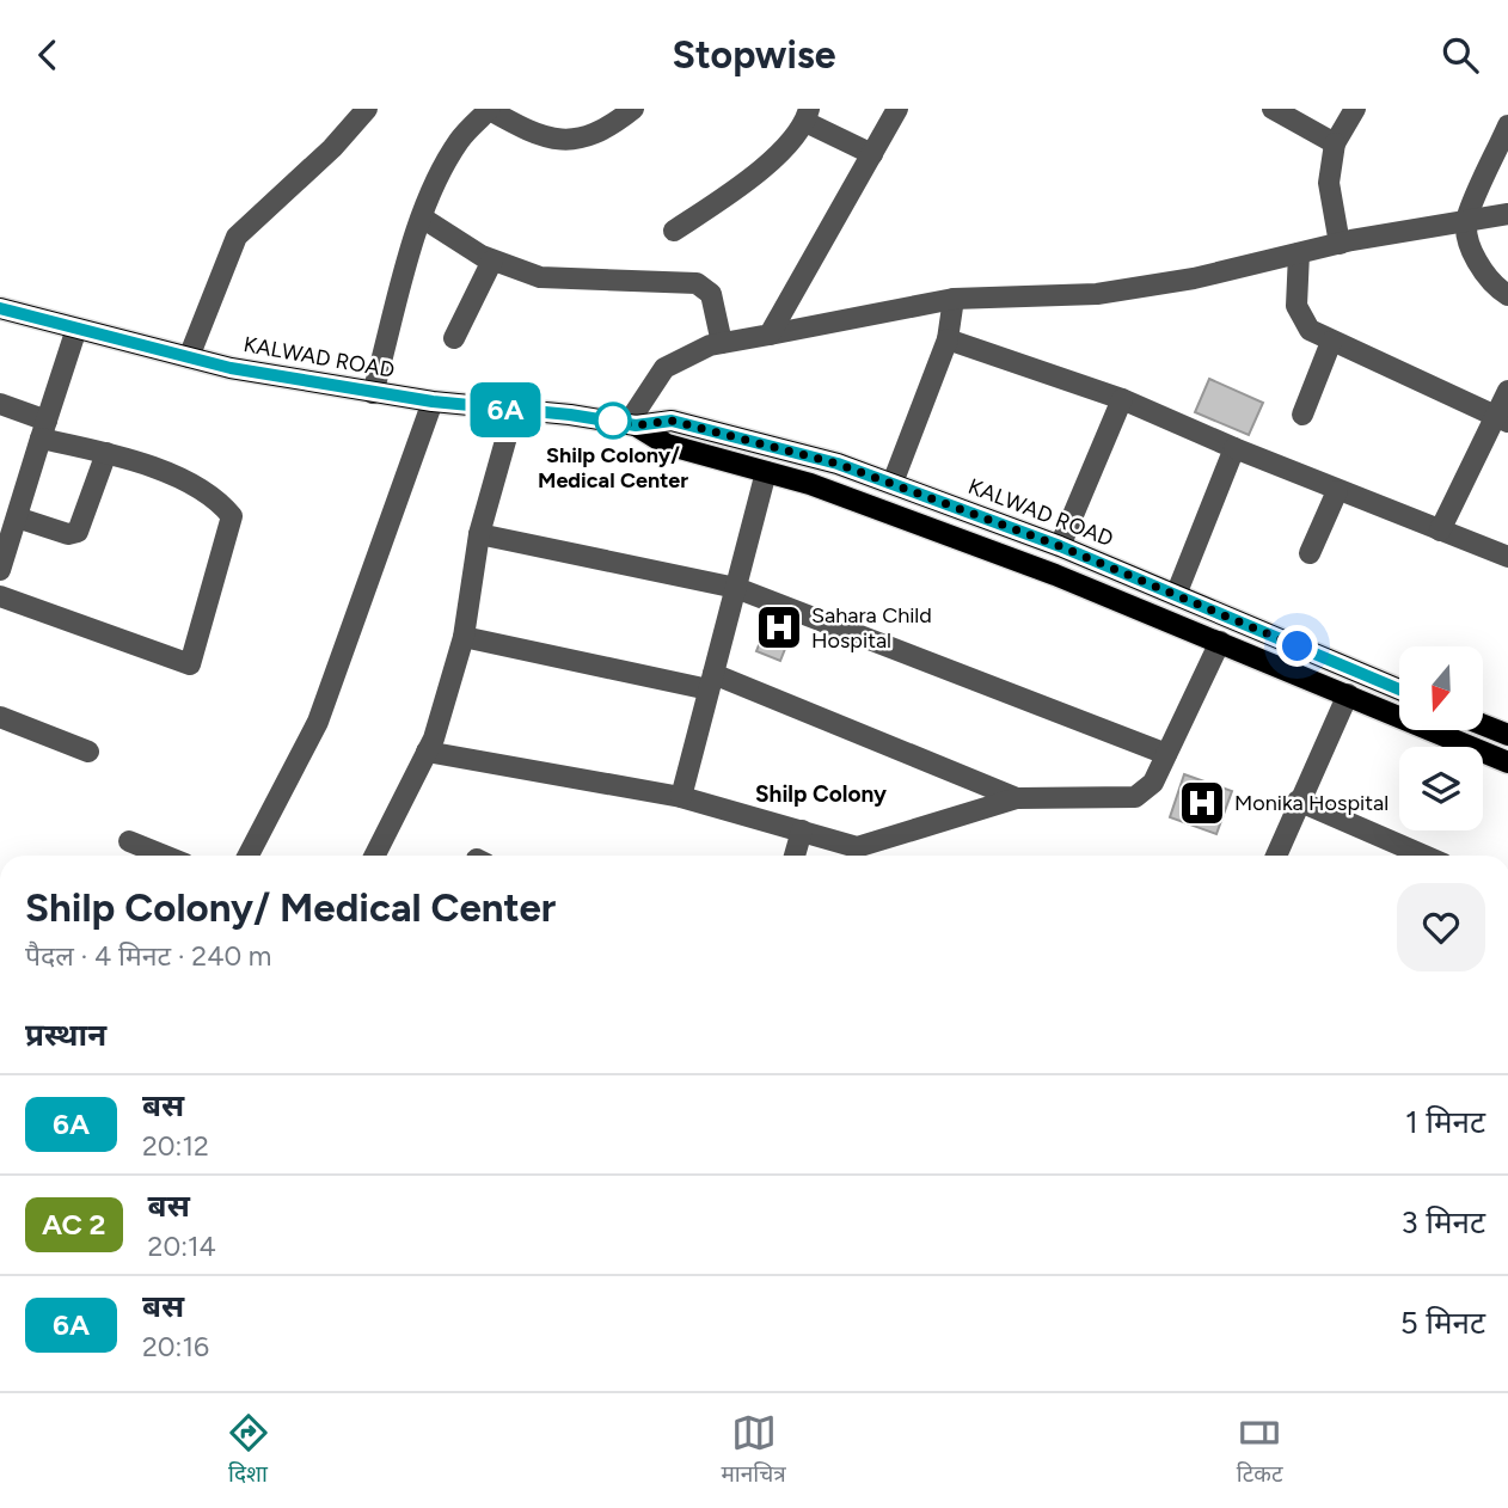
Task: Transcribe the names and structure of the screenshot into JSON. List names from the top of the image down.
{
  "streets": {
    "main road": ["KALWAD ROAD"]
  },
  "districts": ["Shilp Colony"],
  "places": {
    "other": ["Shilp Colony/ Medical Center"],
    "hospital": ["Sahara Child Hospital", "Monika Hospital"]
  },
  "lines": ["bus line 6A"],
  "north": "bottom",
  "page": {
    "header": "Stopwise",
    "on_map": "6A",
    "heading": [
      ["Shilp Colony/ Medical Center", "पैदल · 4 मिनट · 240 m"],
      "प्रस्थान"
    ],
    "list": [
      {
        "mark": "6A",
        "name": "बस",
        "note": "20:12",
        "value": "1 मिनट"
      },
      {
        "mark": "AC 2",
        "name": "बस",
        "note": "20:14",
        "value": "3 मिनट"
      },
      {
        "mark": "6A",
        "name": "बस",
        "note": "20:16",
        "value": "5 मिनट"
      }
    ],
    "tabs": ["दिशा", "मानचित्र", "टिकट"]
  }
}
